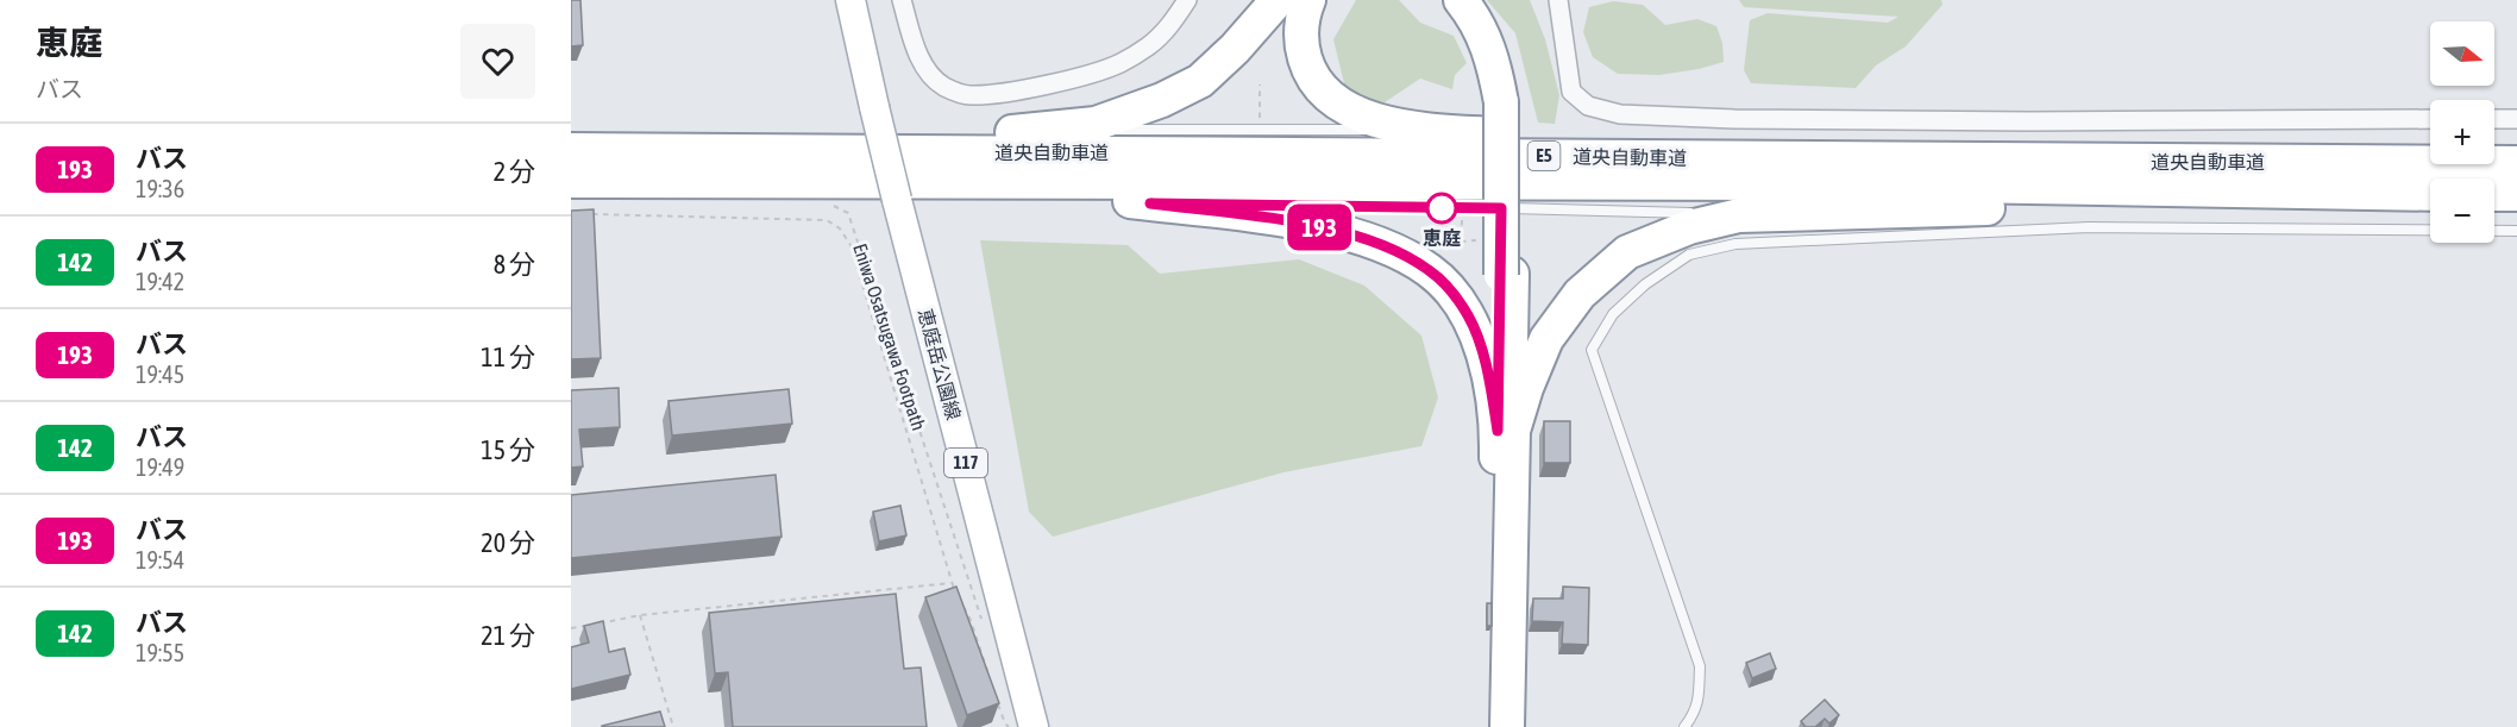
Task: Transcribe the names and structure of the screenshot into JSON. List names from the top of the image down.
{
  "streets": {
    "highway": ["道央自動車道", "E5"],
    "main road": ["恵庭岳公園線", "117"],
    "path": ["Eniwa Osatsugawa Footpath"]
  },
  "places": ["恵庭"],
  "lines": ["bus line 193"],
  "north": "right",
  "page": {
    "heading": ["恵庭", "バス"],
    "on_map": "193",
    "map_buttons": ["+", "−"],
    "list": [
      {
        "mark": "193",
        "name": "バス",
        "note": "19:36",
        "value": "2 分"
      },
      {
        "mark": "142",
        "name": "バス",
        "note": "19:42",
        "value": "8 分"
      },
      {
        "mark": "193",
        "name": "バス",
        "note": "19:45",
        "value": "11 分"
      },
      {
        "mark": "142",
        "name": "バス",
        "note": "19:49",
        "value": "15 分"
      },
      {
        "mark": "193",
        "name": "バス",
        "note": "19:54",
        "value": "20 分"
      },
      {
        "mark": "142",
        "name": "バス",
        "note": "19:55",
        "value": "21 分"
      }
    ]
  }
}
